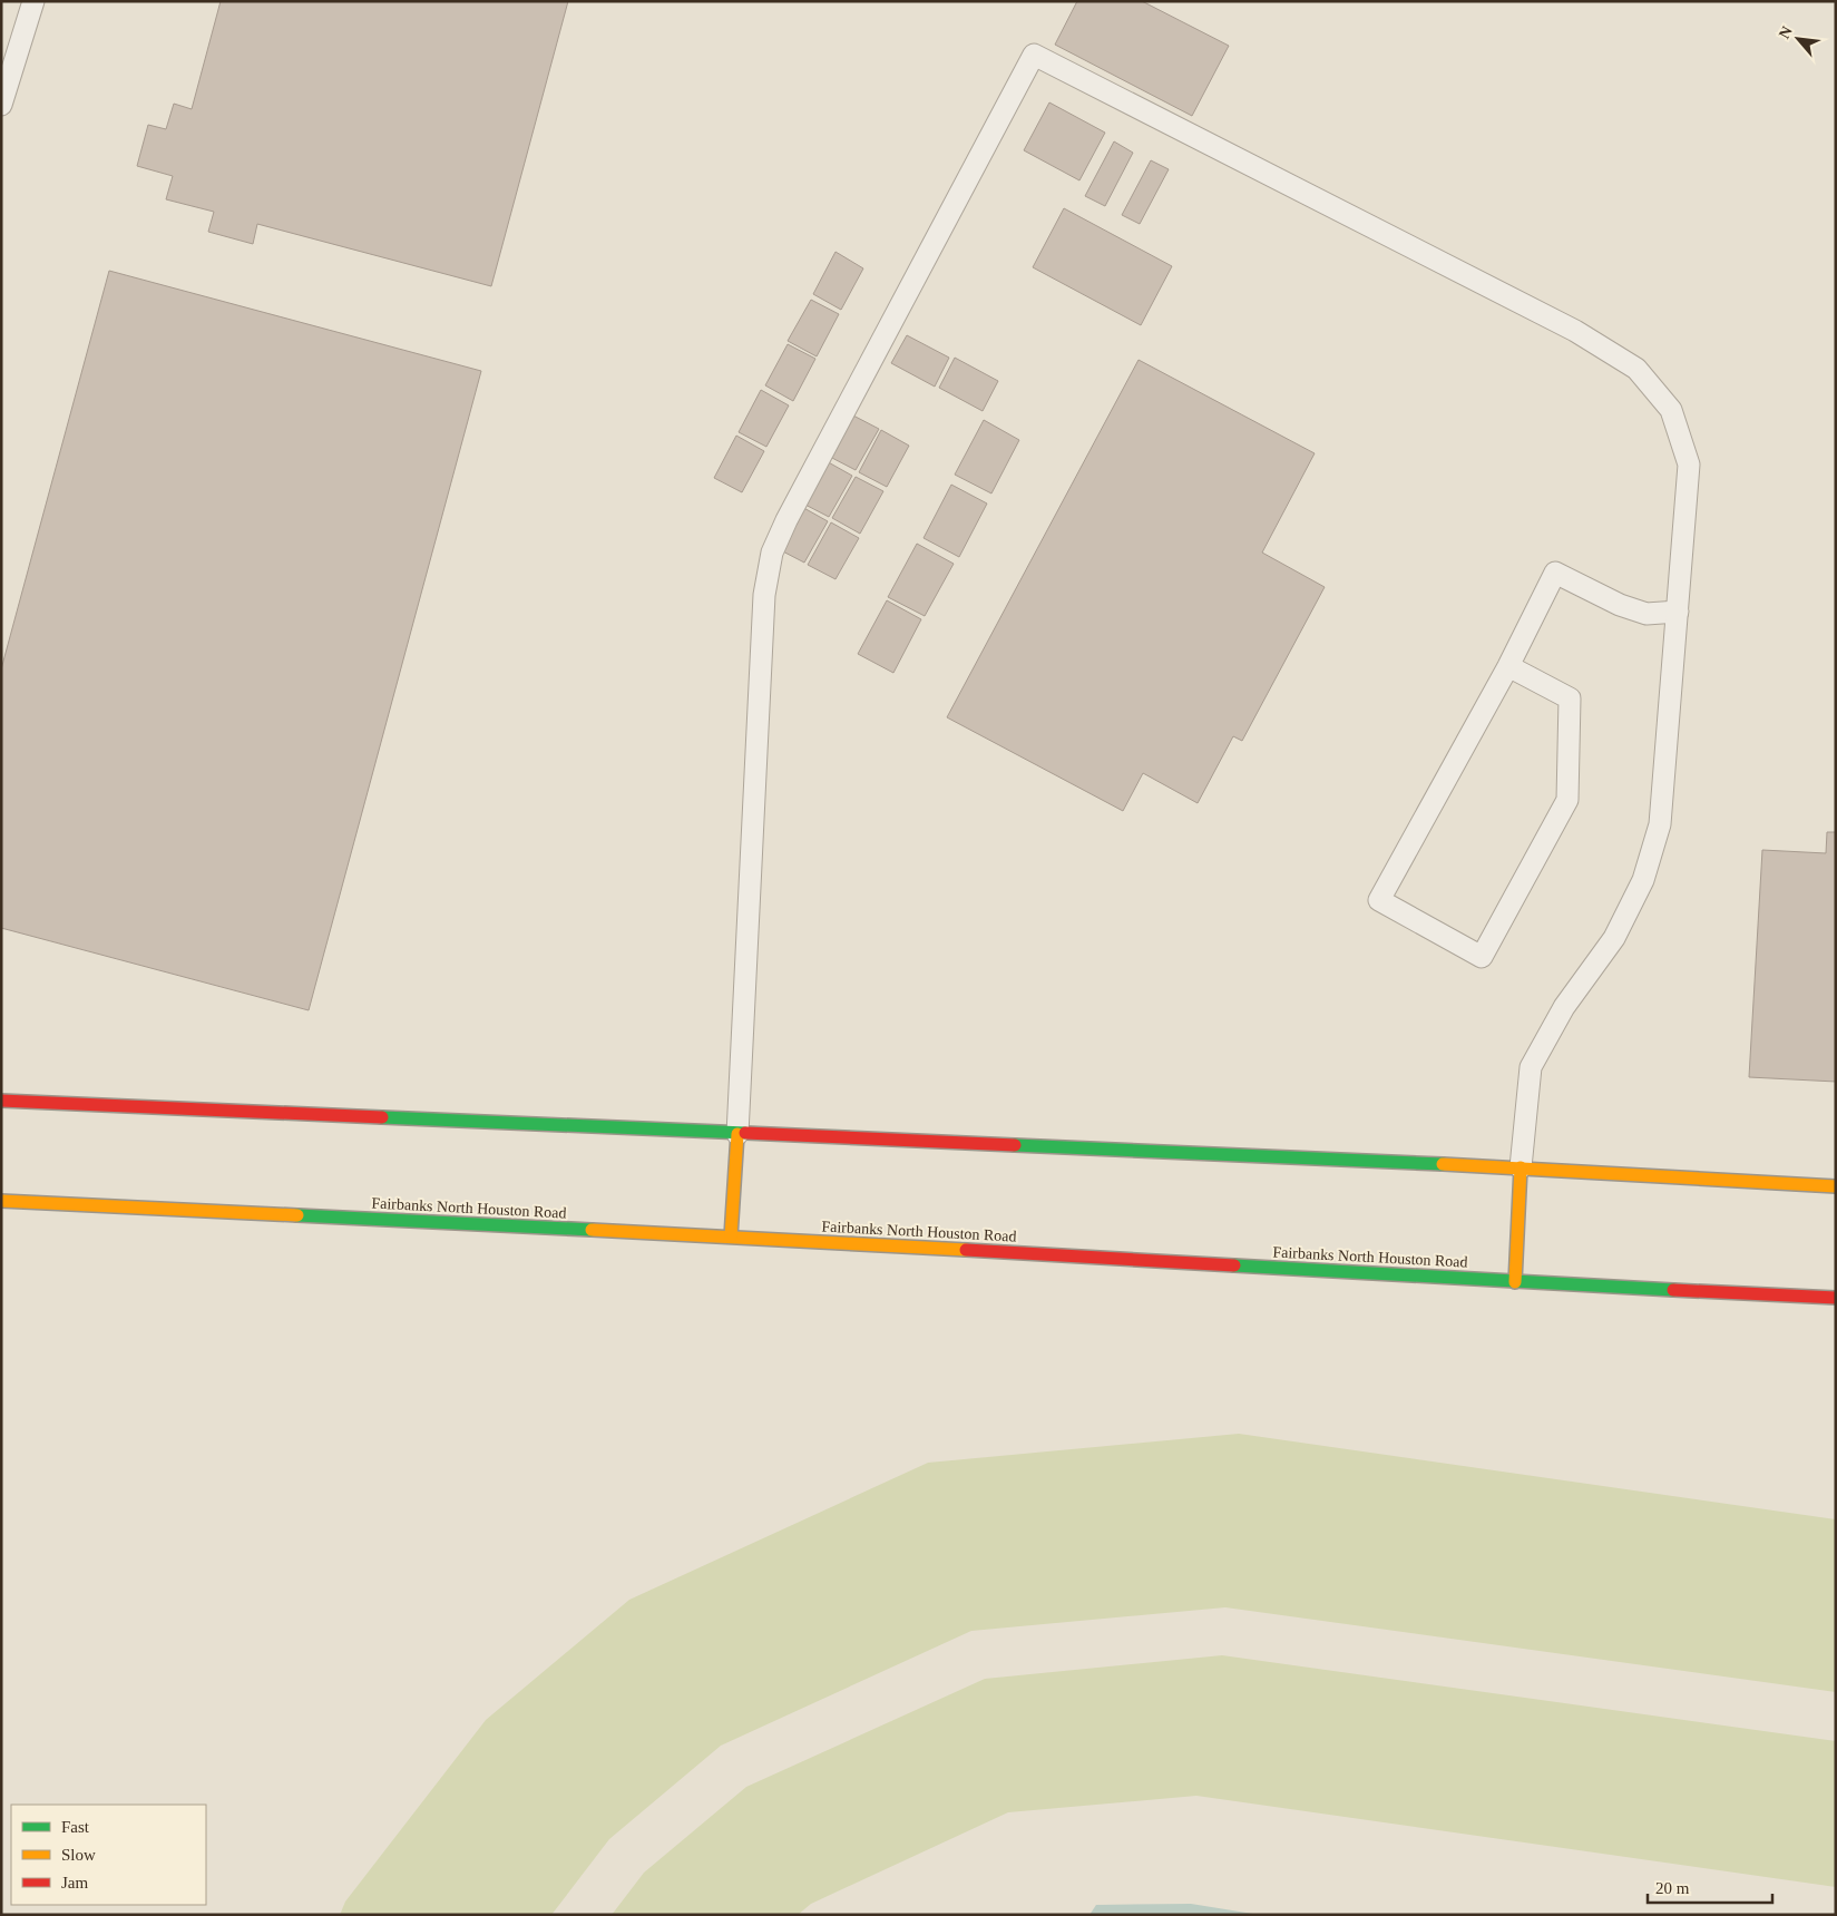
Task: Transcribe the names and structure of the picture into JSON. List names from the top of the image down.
{
  "streets": {
    "main road": ["Fairbanks North Houston Road"]
  },
  "legend": ["Fast", "Slow", "Jam"],
  "scale_bar": "20 m",
  "north": "top left"
}
